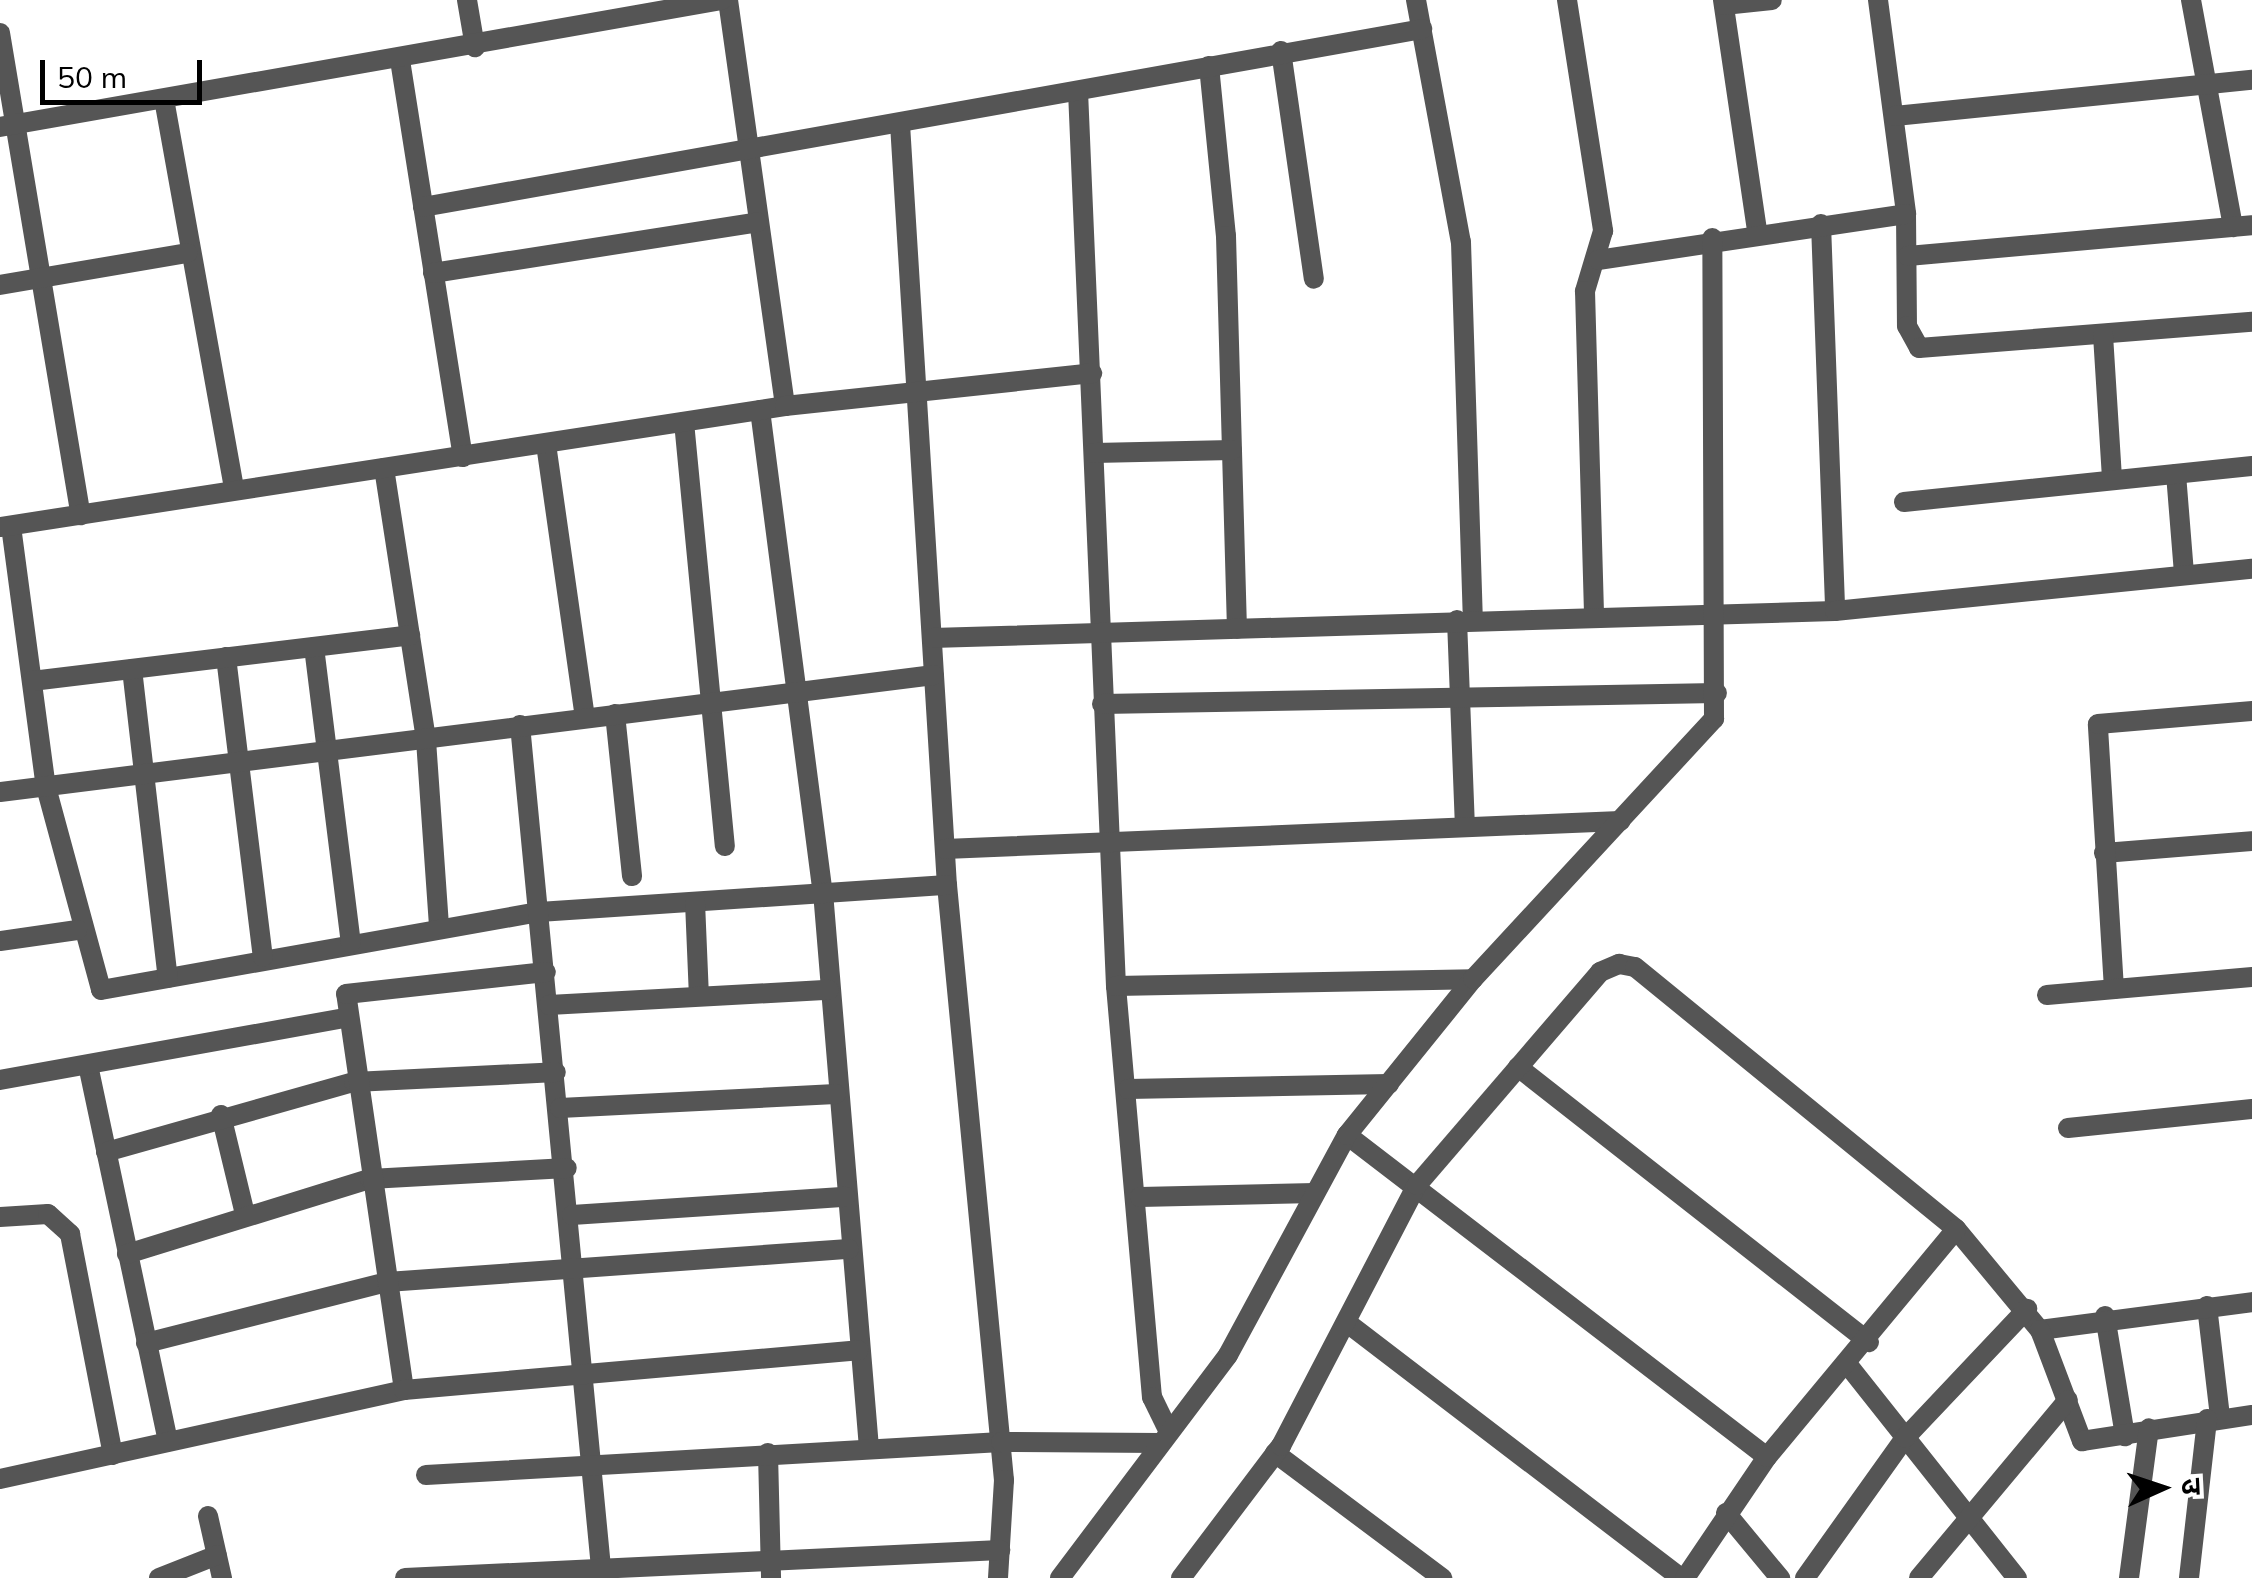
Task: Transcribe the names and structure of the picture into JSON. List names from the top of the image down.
{
  "scale_bar": "50 m",
  "north": "right"
}
